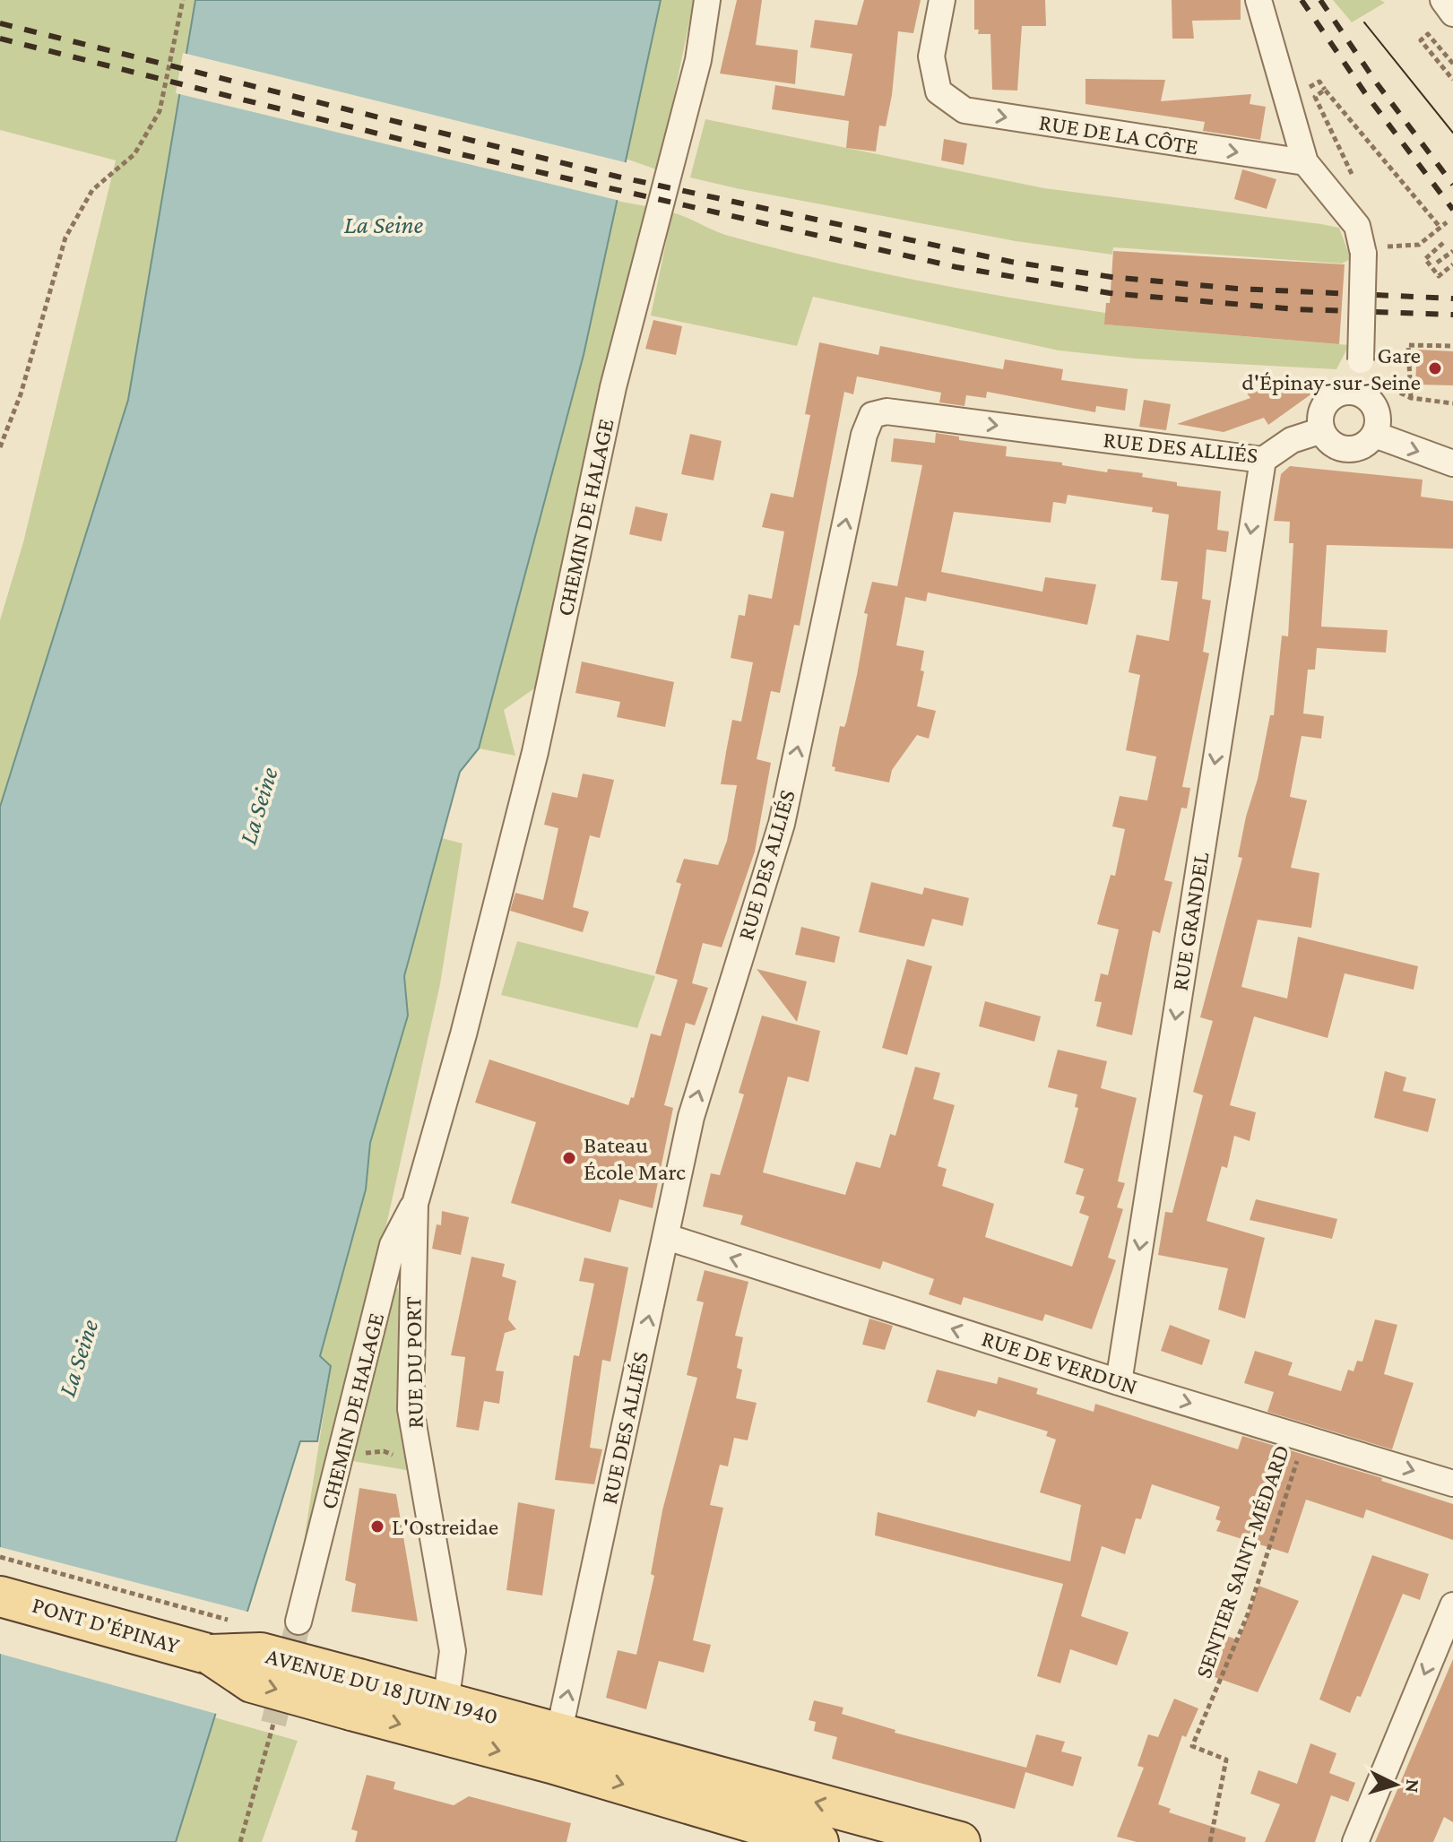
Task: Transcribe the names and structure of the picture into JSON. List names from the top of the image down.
{
  "streets": {
    "main road": ["PONT D'ÉPINAY", "AVENUE DU 18 JUIN 1940"],
    "street": [
      "RUE DE LA CÔTE",
      "RUE DES ALLIÉS",
      "CHEMIN DE HALAGE",
      "RUE GRANDEL",
      "RUE DU PORT",
      "RUE DE VERDUN"
    ],
    "path": ["SENTIER SAINT-MÉDARD"]
  },
  "crossings": [
    ["RUE DES ALLIÉS", "RUE GRANDEL"],
    ["RUE DES ALLIÉS", "RUE DE VERDUN"],
    ["RUE DES ALLIÉS", "AVENUE DU 18 JUIN 1940"],
    ["CHEMIN DE HALAGE", "RUE DU PORT"],
    ["RUE GRANDEL", "RUE DE VERDUN"],
    ["RUE DU PORT", "AVENUE DU 18 JUIN 1940"],
    ["RUE DE VERDUN", "SENTIER SAINT-MÉDARD"],
    ["PONT D'ÉPINAY", "AVENUE DU 18 JUIN 1940"]
  ],
  "one_way": ["RUE DE LA CÔTE", "RUE DES ALLIÉS", "RUE GRANDEL"],
  "water": ["La Seine"],
  "places": ["Gare d'Épinay-sur-Seine", "Bateau École Marc", "L'Ostreidae"],
  "north": "right"
}
